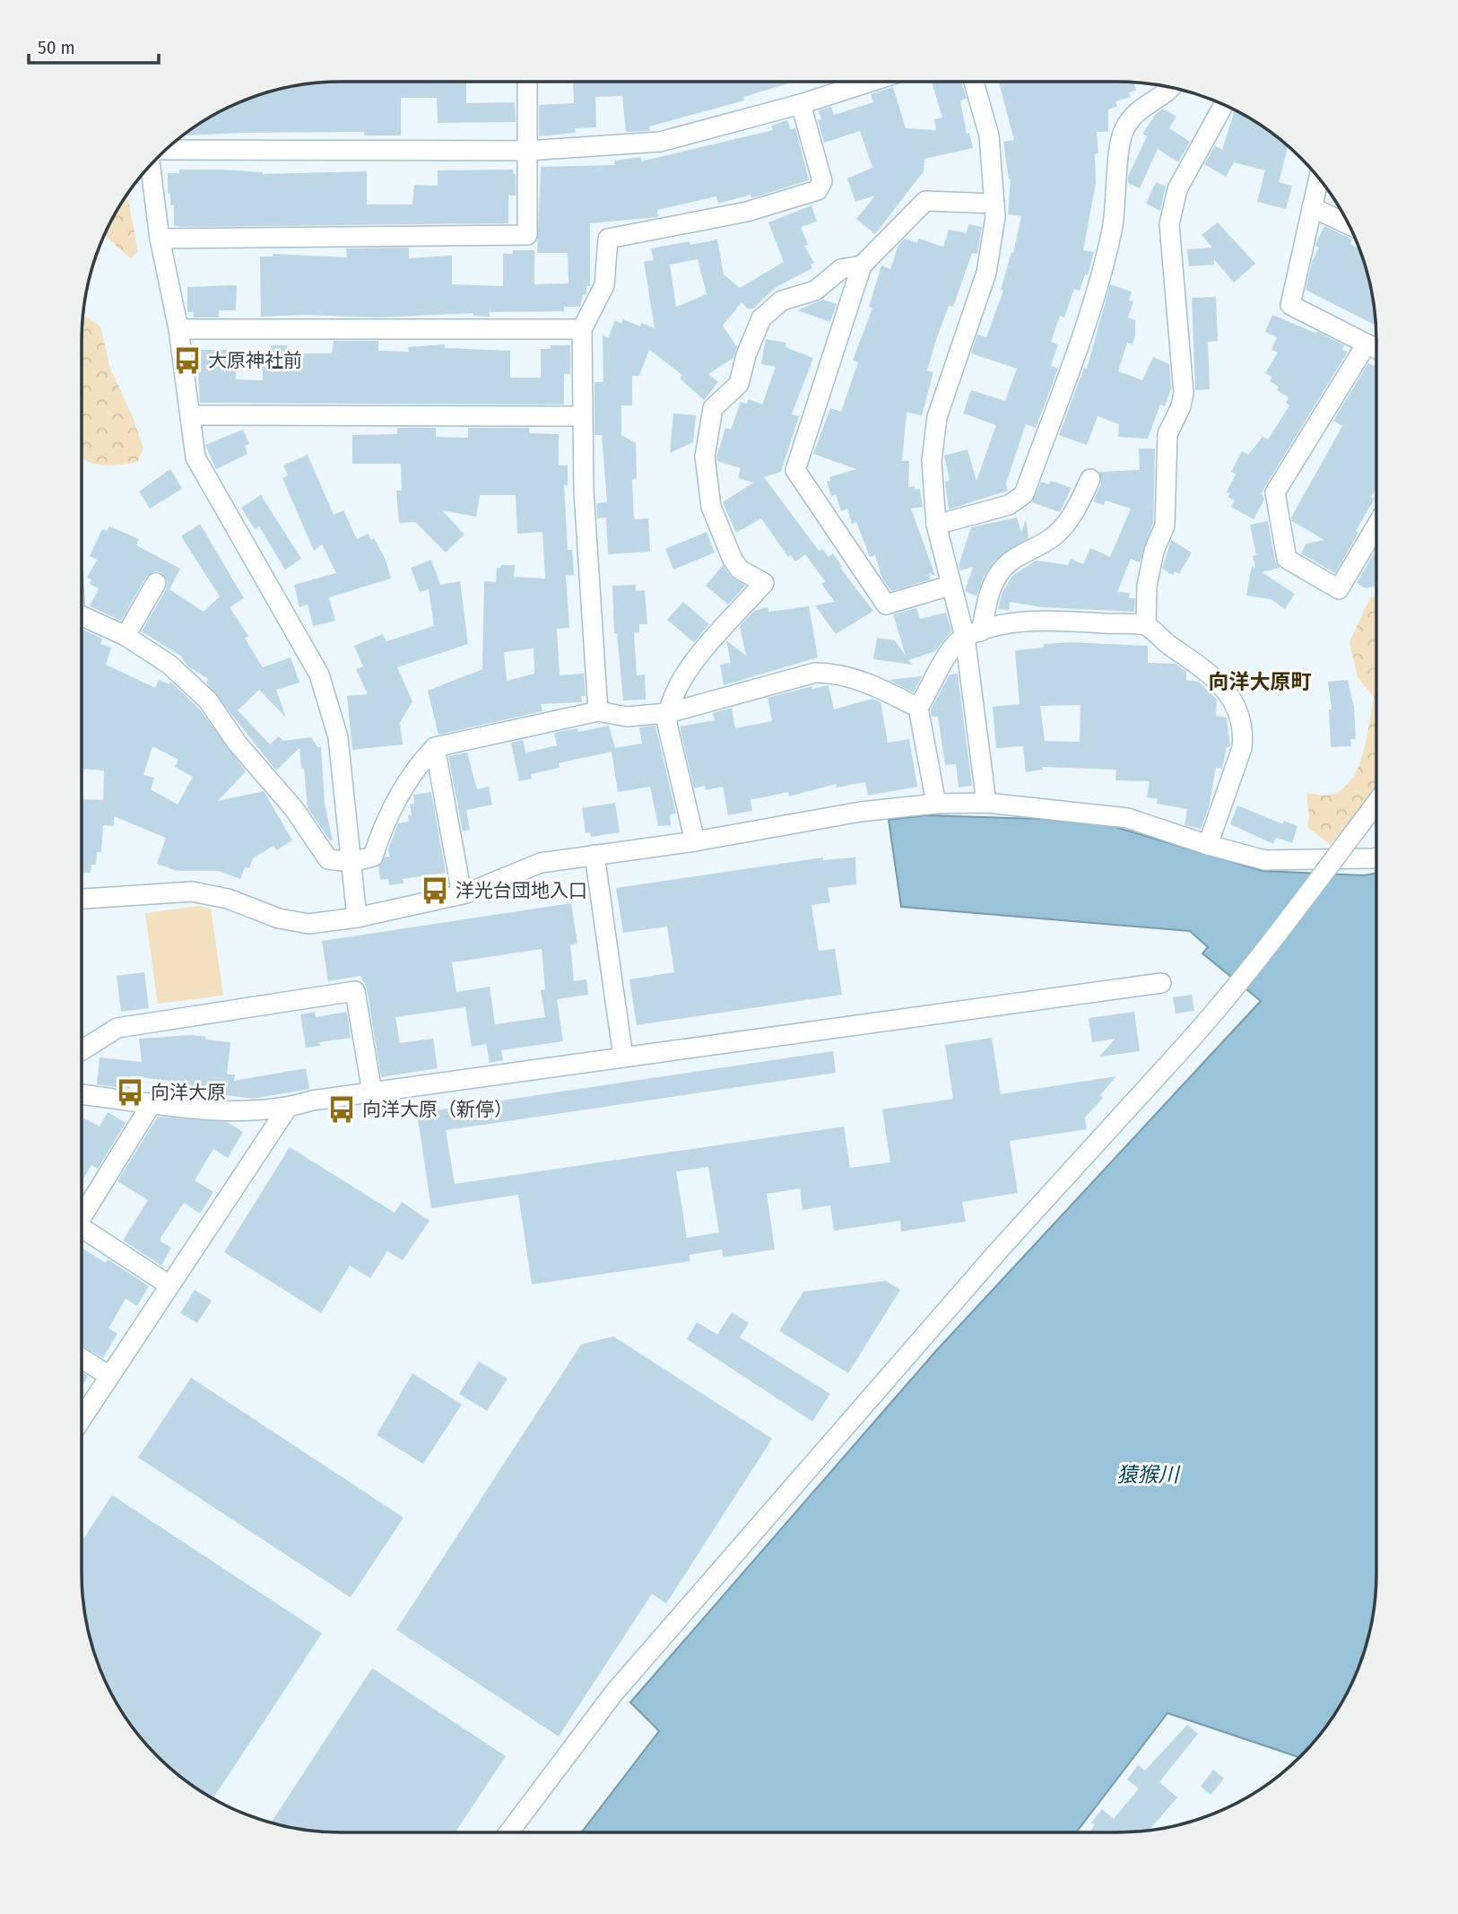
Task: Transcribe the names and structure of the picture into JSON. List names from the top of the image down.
{
  "districts": ["向洋大原町"],
  "water": ["猿猴川"],
  "places": {
    "bus stop": [
      "大原神社前",
      "洋光台団地入口",
      "向洋大原",
      "向洋大原（新停）"
    ]
  },
  "scale_bar": "50 m"
}
